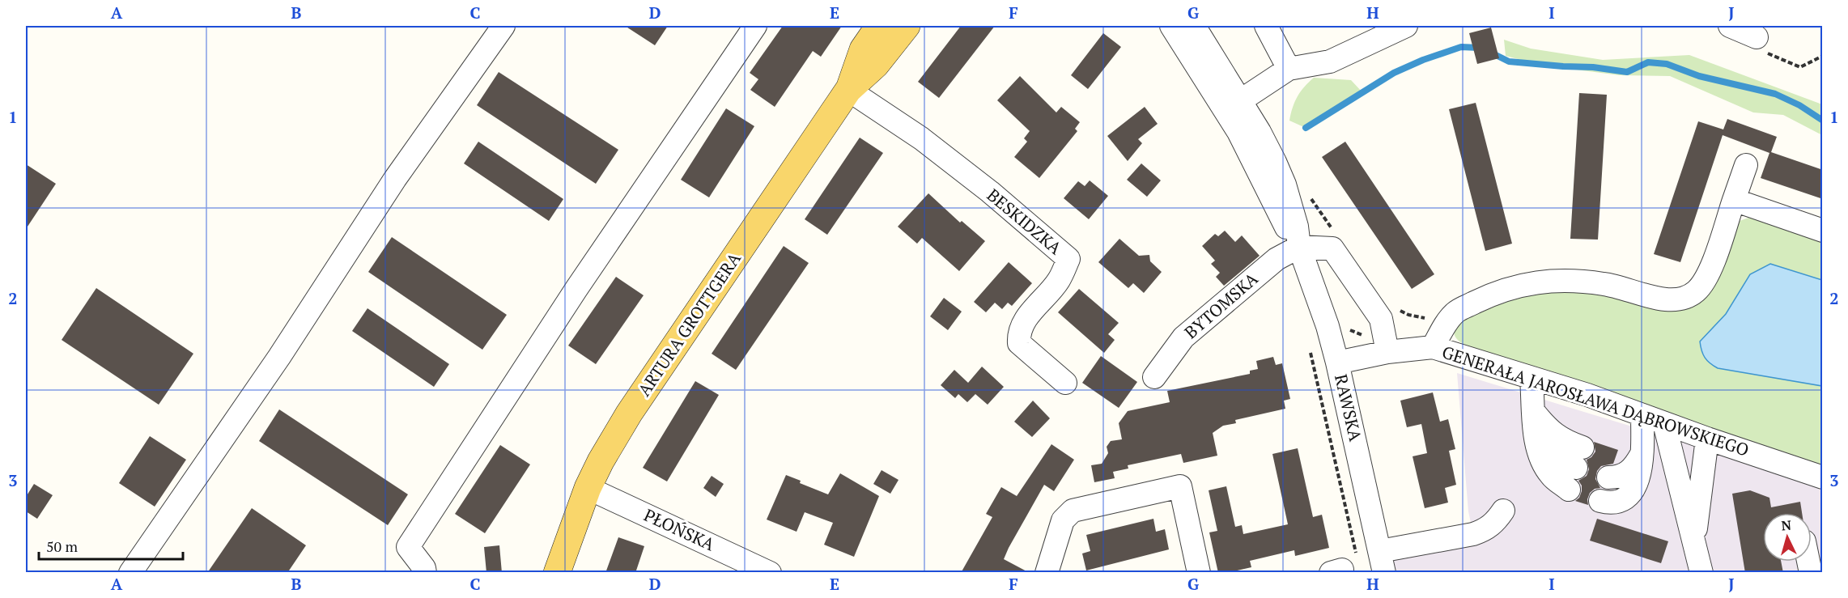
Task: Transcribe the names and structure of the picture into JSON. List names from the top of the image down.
{
  "streets": {
    "main road": ["ARTURA GROTTGERA"],
    "street": [
      "BESKIDZKA",
      "BYTOMSKA",
      "GENERAŁA JAROSŁAWA DĄBROWSKIEGO",
      "RAWSKA",
      "PŁOŃSKA"
    ]
  },
  "crossings": [
    ["BESKIDZKA", "ARTURA GROTTGERA"],
    ["BYTOMSKA", "RAWSKA"],
    ["ARTURA GROTTGERA", "PŁOŃSKA"],
    ["GENERAŁA JAROSŁAWA DĄBROWSKIEGO", "RAWSKA"]
  ],
  "scale_bar": "50 m",
  "north": "top",
  "grid": {
    "columns": [
      "A",
      "B",
      "C",
      "D",
      "E",
      "F",
      "G",
      "H",
      "I",
      "J"
    ],
    "rows": ["1", "2", "3"]
  }
}
